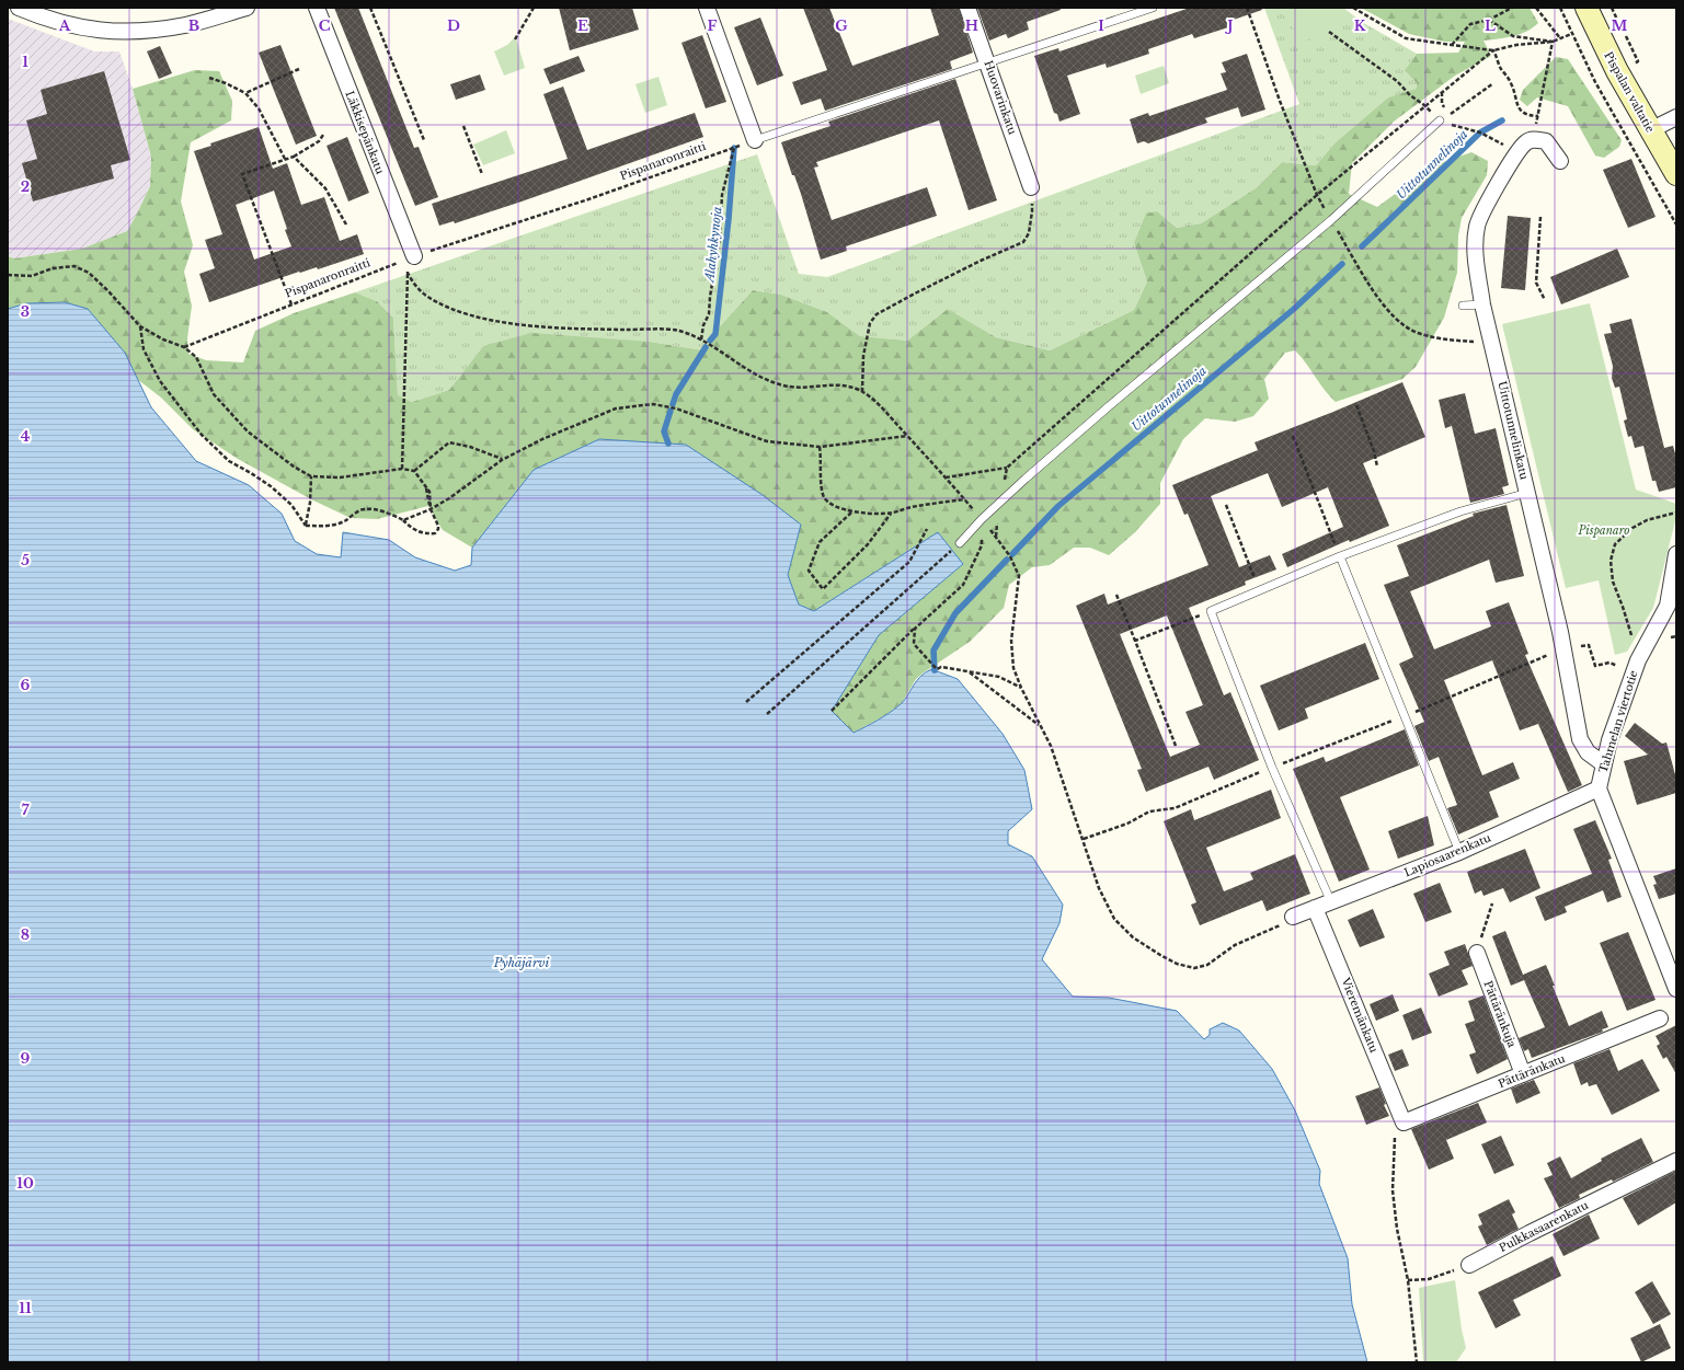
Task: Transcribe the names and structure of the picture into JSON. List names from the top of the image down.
{
  "streets": {
    "main road": ["Pispalan valtatie"],
    "street": [
      "Huovarinkatu",
      "Läkkisepänkatu",
      "Uittotunnelinkatu",
      "Tahmelan viertotie",
      "Lapiosaarenkatu",
      "Pättäränkuja",
      "Vieremänkatu",
      "Pättäränkatu",
      "Pulkkasaarenkatu"
    ],
    "path": ["Pispanaronraitti"]
  },
  "crossings": [
    ["Läkkisepänkatu", "Pispanaronraitti"],
    ["Uittotunnelinkatu", "Tahmelan viertotie"],
    ["Tahmelan viertotie", "Lapiosaarenkatu"],
    ["Lapiosaarenkatu", "Vieremänkatu"],
    ["Pättäränkuja", "Pättäränkatu"],
    ["Vieremänkatu", "Pättäränkatu"]
  ],
  "water": ["Uittotunnelinoja", "Alahyhkynoja", "Pyhäjärvi"],
  "parks": ["Pispanaro"],
  "grid": {
    "columns": [
      "A",
      "B",
      "C",
      "D",
      "E",
      "F",
      "G",
      "H",
      "I",
      "J",
      "K",
      "L",
      "M"
    ],
    "rows": [
      "1",
      "2",
      "3",
      "4",
      "5",
      "6",
      "7",
      "8",
      "9",
      "10",
      "11"
    ]
  }
}
